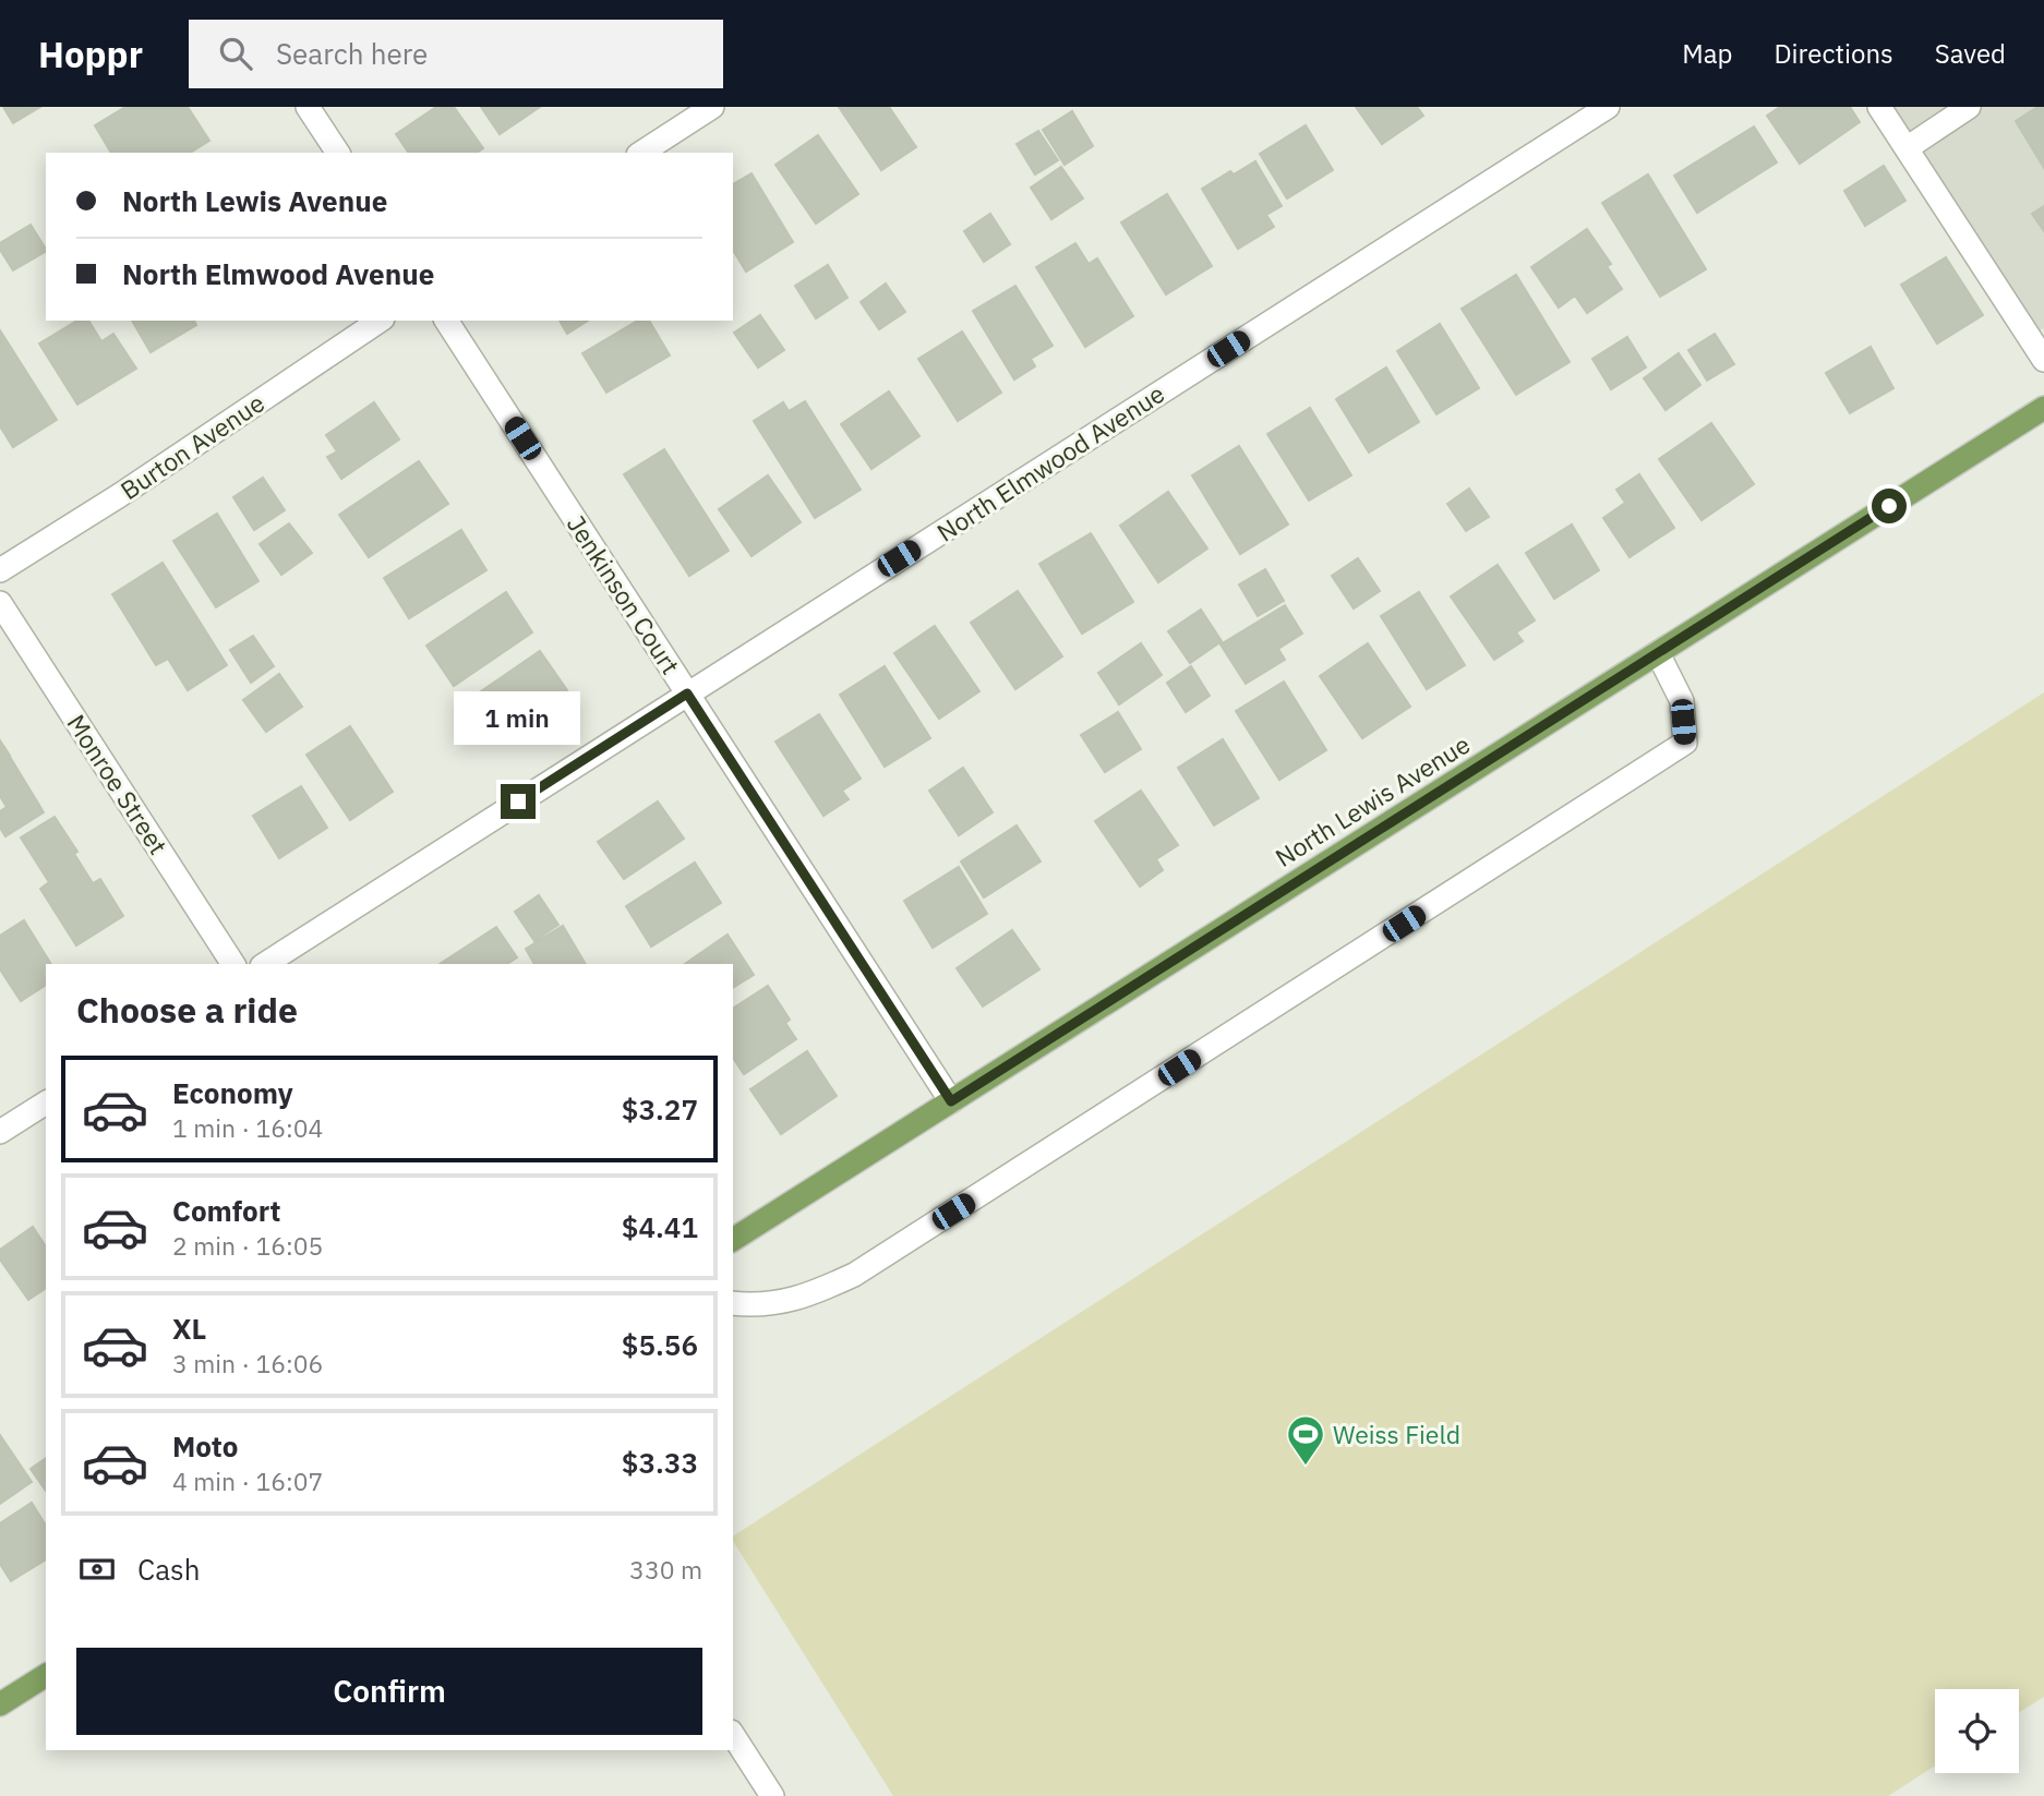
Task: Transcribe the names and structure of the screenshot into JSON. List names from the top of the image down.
{
  "streets": {
    "main road": ["North Lewis Avenue"],
    "street": [
      "Burton Avenue",
      "North Elmwood Avenue",
      "Jenkinson Court",
      "Monroe Street"
    ]
  },
  "crossings": [
    ["North Elmwood Avenue", "Jenkinson Court"],
    ["Jenkinson Court", "North Lewis Avenue"]
  ],
  "places": {
    "sports": ["Weiss Field"]
  },
  "page": {
    "header": "Hoppr",
    "search": "Search here",
    "nav": ["Map", "Directions", "Saved"],
    "banner": ["North Lewis Avenue", "North Elmwood Avenue"],
    "bubble": "1 min",
    "heading": "Choose a ride",
    "list": [
      {
        "name": "Economy",
        "note": "1 min · 16:04",
        "value": "$3.27"
      },
      {
        "name": "Comfort",
        "note": "2 min · 16:05",
        "value": "$4.41"
      },
      {
        "name": "XL",
        "note": "3 min · 16:06",
        "value": "$5.56"
      },
      {
        "name": "Moto",
        "note": "4 min · 16:07",
        "value": "$3.33"
      }
    ],
    "pay": ["Cash", "330 m"],
    "buttons": "Confirm"
  }
}
